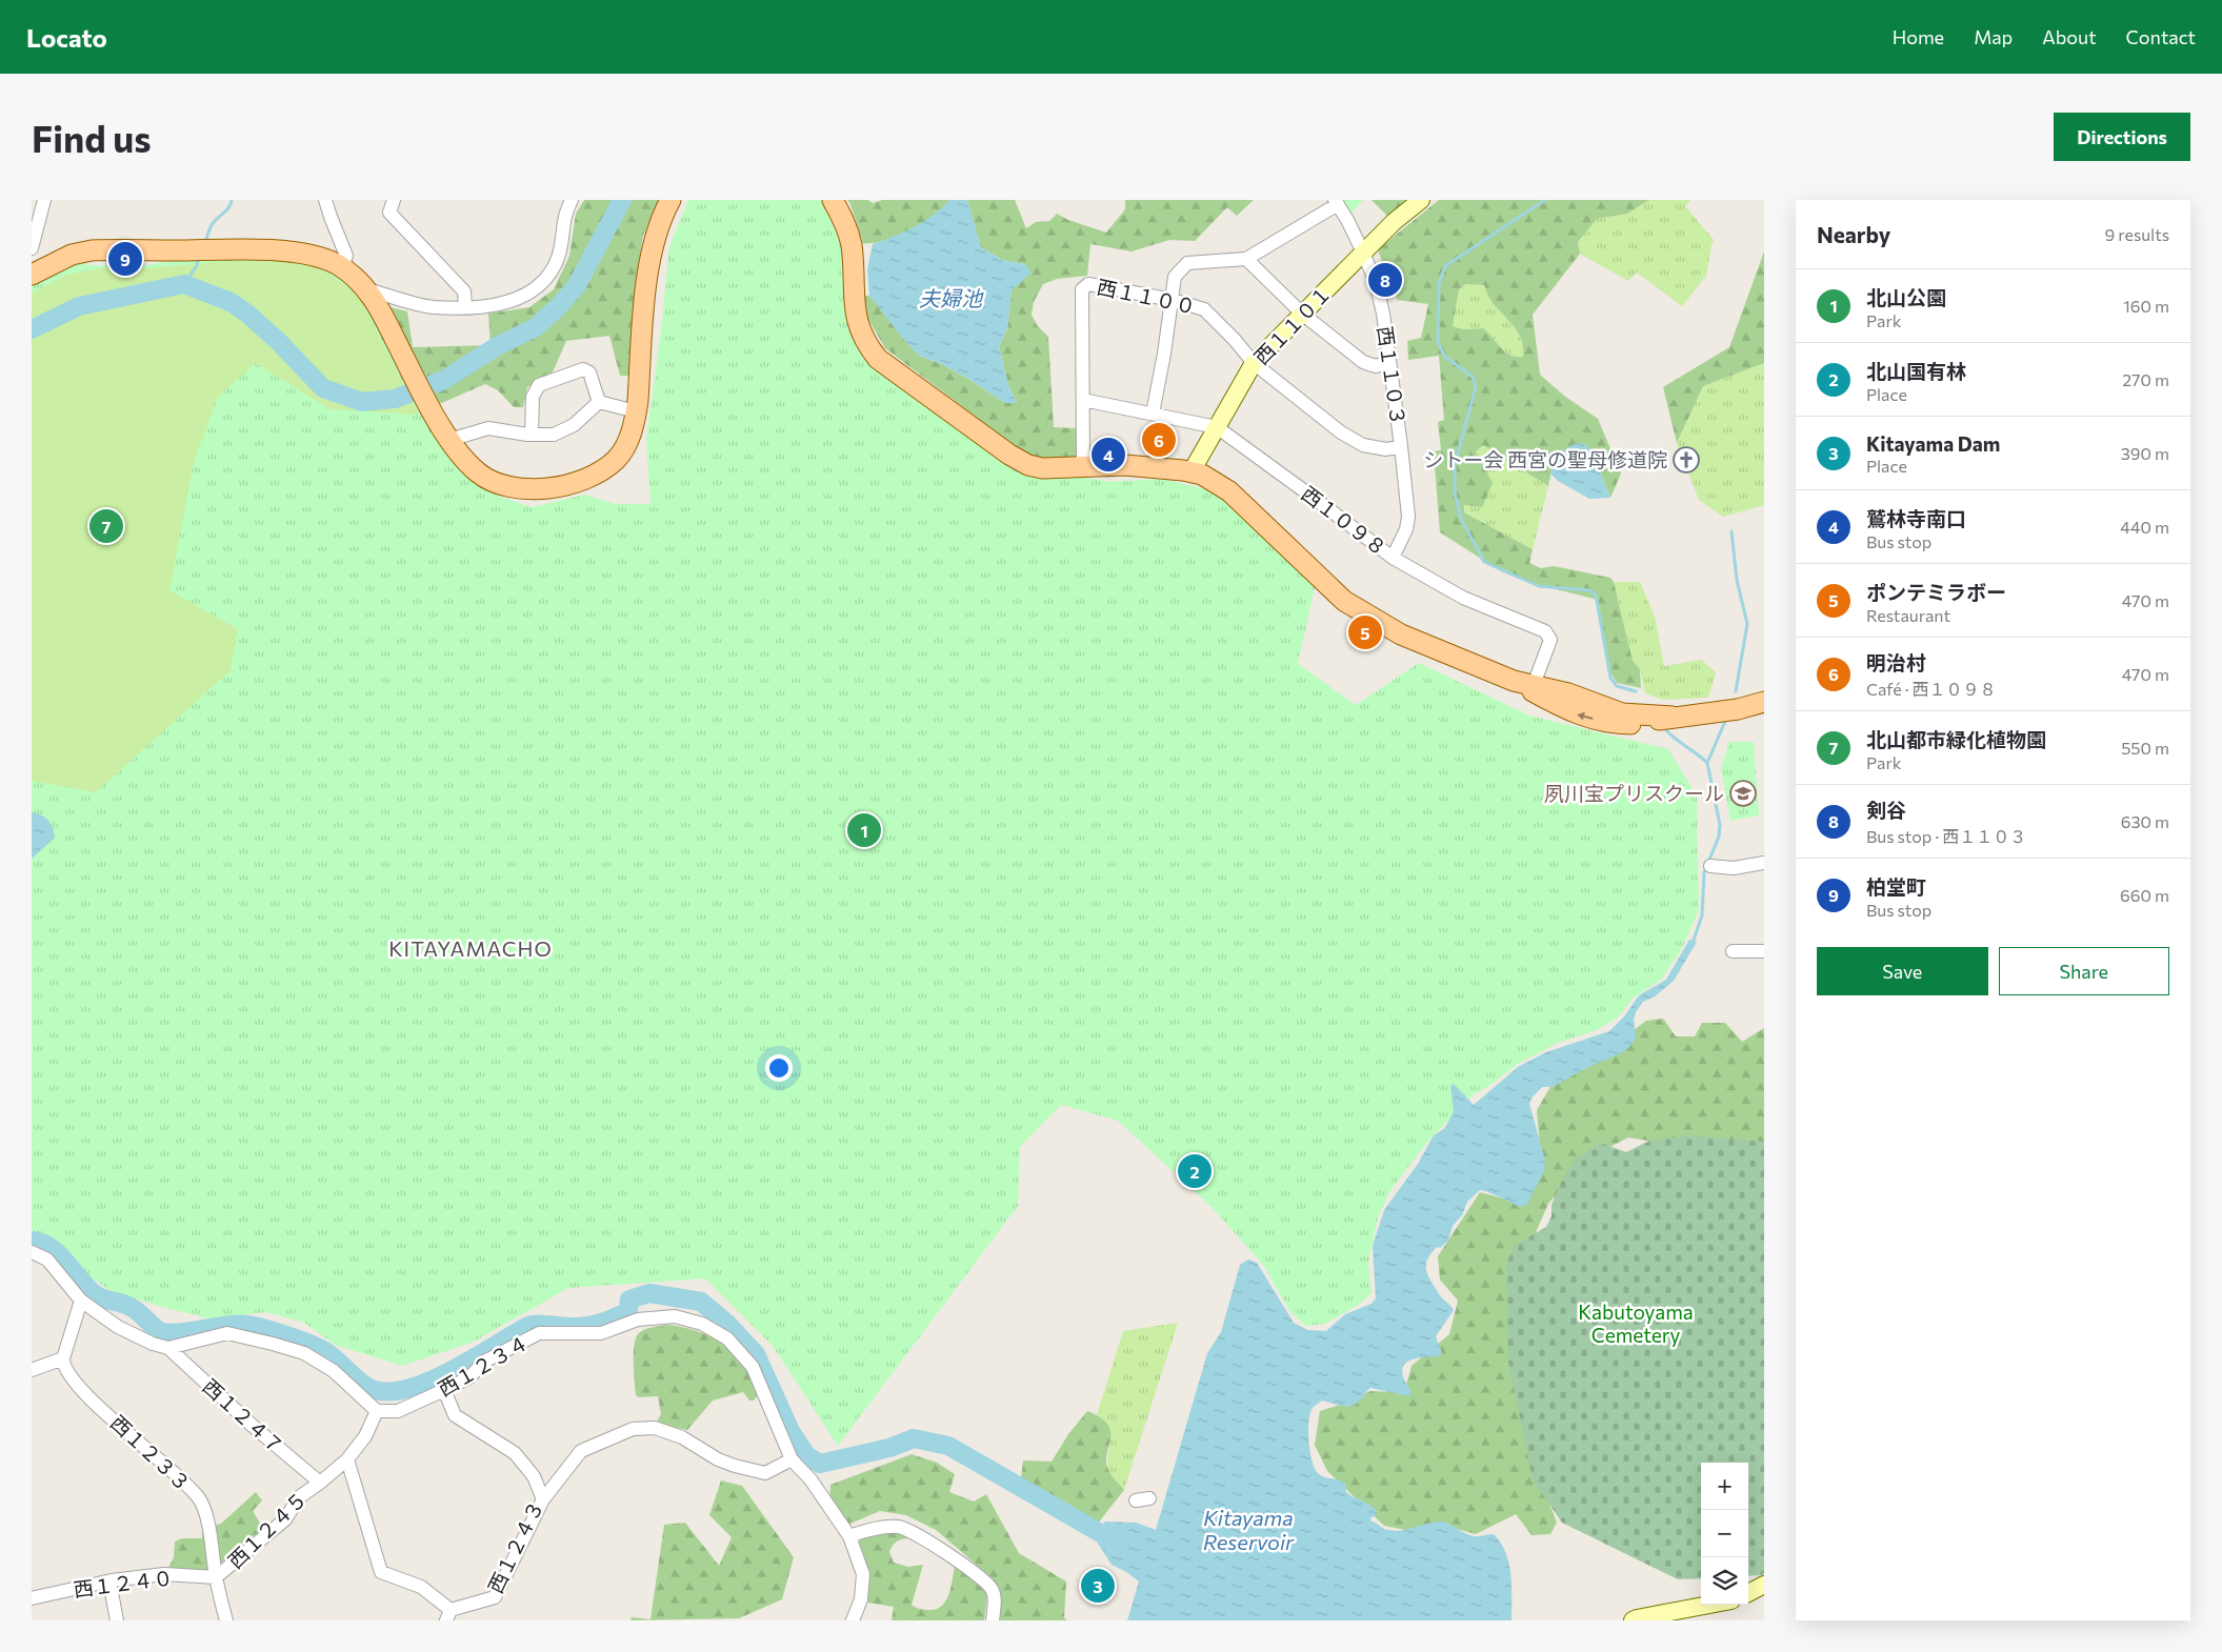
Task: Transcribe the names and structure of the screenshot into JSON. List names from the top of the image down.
{
  "streets": {
    "street": [
      "西１１００",
      "西１１０１",
      "西１１０３",
      "西１０９８",
      "西１２３４",
      "西１２４７",
      "西１２３３",
      "西１２４５",
      "西１２４３",
      "西１２４０"
    ]
  },
  "crossings": [
    ["西１１００", "西１１０１"],
    ["西１１００", "西１１０３"],
    ["西１１００", "西１０９８"],
    ["西１１０１", "西１１０３"],
    ["西１１０１", "西１０９８"],
    ["西１１０３", "西１０９８"],
    ["西１２３４", "西１２４５"],
    ["西１２３４", "西１２４３"],
    ["西１２４７", "西１２４５"],
    ["西１２３３", "西１２４５"],
    ["西１２３３", "西１２４０"],
    ["西１２４５", "西１２４０"]
  ],
  "districts": ["KITAYAMACHO"],
  "water": ["夫婦池", "Kitayama Reservoir"],
  "parks": ["Kabutoyama Cemetery"],
  "places": {
    "church": ["シトー会 西宮の聖母修道院"],
    "school or university": ["夙川宝プリスクール"]
  },
  "page": {
    "header": "Locato",
    "nav": [
      "Home",
      "Map",
      "About",
      "Contact"
    ],
    "buttons": [
      "Directions",
      ["Save", "Share"]
    ],
    "title": "Find us",
    "heading": ["Nearby", "9 results"],
    "pins": [
      "9",
      "8",
      "6",
      "4",
      "7",
      "5",
      "1",
      "2",
      "3"
    ],
    "list": [
      {
        "mark": "1",
        "name": "北山公園",
        "note": "Park",
        "value": "160 m"
      },
      {
        "mark": "2",
        "name": "北山国有林",
        "note": "Place",
        "value": "270 m"
      },
      {
        "mark": "3",
        "name": "Kitayama Dam",
        "note": "Place",
        "value": "390 m"
      },
      {
        "mark": "4",
        "name": "鷲林寺南口",
        "note": "Bus stop",
        "value": "440 m"
      },
      {
        "mark": "5",
        "name": "ポンテミラボー",
        "note": "Restaurant",
        "value": "470 m"
      },
      {
        "mark": "6",
        "name": "明治村",
        "note": "Café · 西１０９８",
        "value": "470 m"
      },
      {
        "mark": "7",
        "name": "北山都市緑化植物園",
        "note": "Park",
        "value": "550 m"
      },
      {
        "mark": "8",
        "name": "剣谷",
        "note": "Bus stop · 西１１０３",
        "value": "630 m"
      },
      {
        "mark": "9",
        "name": "柏堂町",
        "note": "Bus stop",
        "value": "660 m"
      }
    ],
    "map_buttons": ["+", "−"]
  }
}
